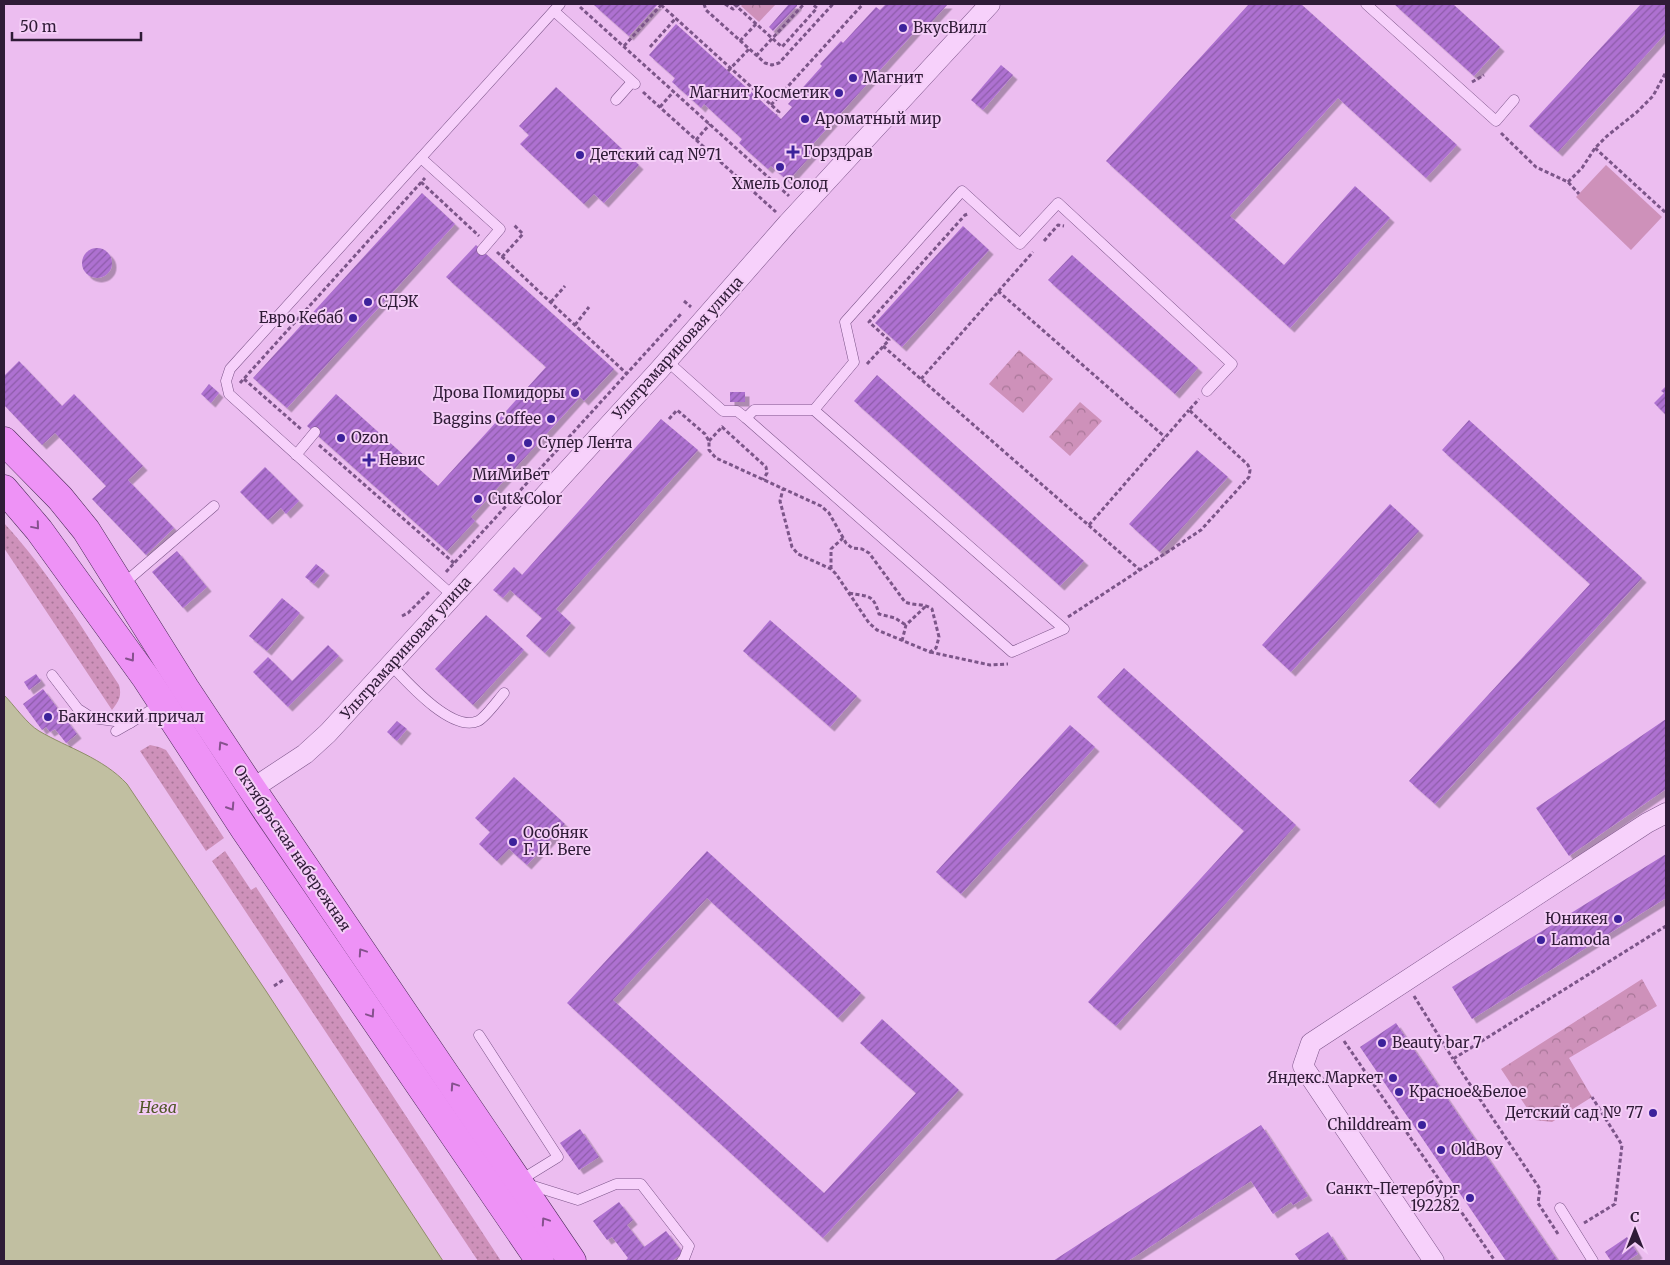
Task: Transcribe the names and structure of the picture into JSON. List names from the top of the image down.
{
  "streets": {
    "main road": ["Октябрьская набережная"],
    "street": ["Ультрамариновая улица"]
  },
  "crossings": [
    ["Ультрамариновая улица", "Октябрьская набережная"]
  ],
  "water": ["Нева"],
  "places": {
    "other": [
      "ВкусВилл",
      "Магнит",
      "Магнит Косметик",
      "Ароматный мир",
      "Детский сад №71",
      "Хмель Солод",
      "СДЭК",
      "Евро Кебаб",
      "Дрова Помидоры",
      "Baggins Coffee",
      "Ozon",
      "Супер Лента",
      "МиМиВет",
      "Cut&Color",
      "Бакинский причал",
      "Особняк Г. И. Веге",
      "Юникея",
      "Lamoda",
      "Beauty bar 7",
      "Яндекс.Маркет",
      "Красное&Белое",
      "Детский сад № 77",
      "Childdream",
      "OldBoy",
      "Санкт-Петербург 192282"
    ],
    "health": ["Горздрав", "Невис"]
  },
  "scale_bar": "50 m",
  "north": "top"
}
